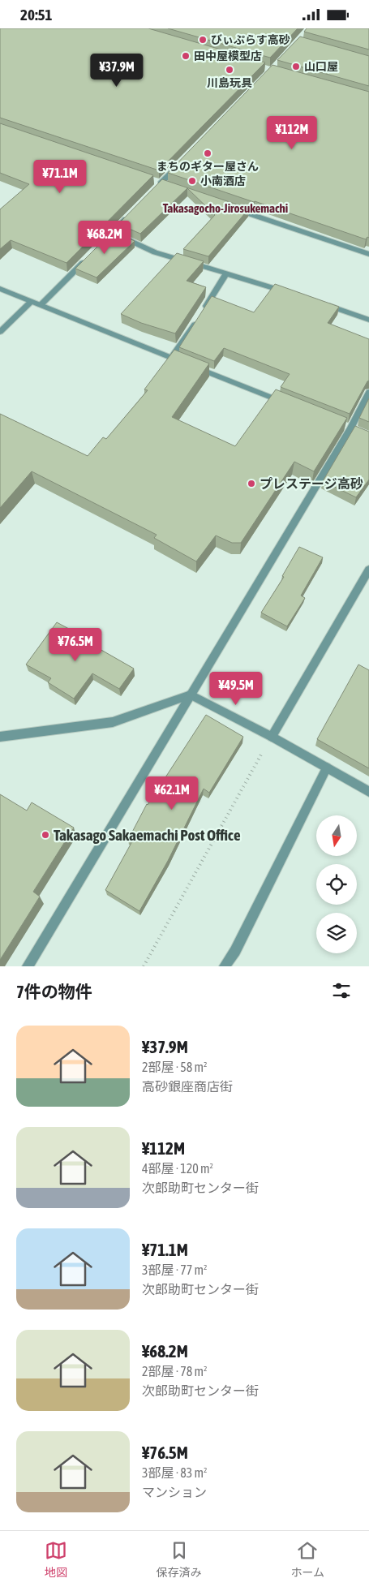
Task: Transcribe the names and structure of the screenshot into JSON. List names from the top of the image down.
{
  "districts": ["Takasagocho-Jirosukemachi"],
  "places": [
    "びぃぷらす高砂",
    "田中屋模型店",
    "山口屋",
    "川島玩具",
    "まちのギター屋さん",
    "小南酒店",
    "プレステージ高砂",
    "Takasago Sakaemachi Post Office"
  ],
  "north": "bottom",
  "page": {
    "status": "20:51",
    "price": [
      "¥37.9M",
      "¥112M",
      "¥71.1M",
      "¥68.2M",
      "¥76.5M",
      "¥49.5M",
      "¥62.1M"
    ],
    "heading": "7件の物件",
    "list": [
      {
        "name": "¥37.9M",
        "note": "2部屋 · 58 m² · 高砂銀座商店街"
      },
      {
        "name": "¥112M",
        "note": "4部屋 · 120 m² · 次郎助町センター街"
      },
      {
        "name": "¥71.1M",
        "note": "3部屋 · 77 m² · 次郎助町センター街"
      },
      {
        "name": "¥68.2M",
        "note": "2部屋 · 78 m² · 次郎助町センター街"
      },
      {
        "name": "¥76.5M",
        "note": "3部屋 · 83 m² · マンション"
      }
    ],
    "tabs": ["地図", "保存済み", "ホーム"]
  }
}
